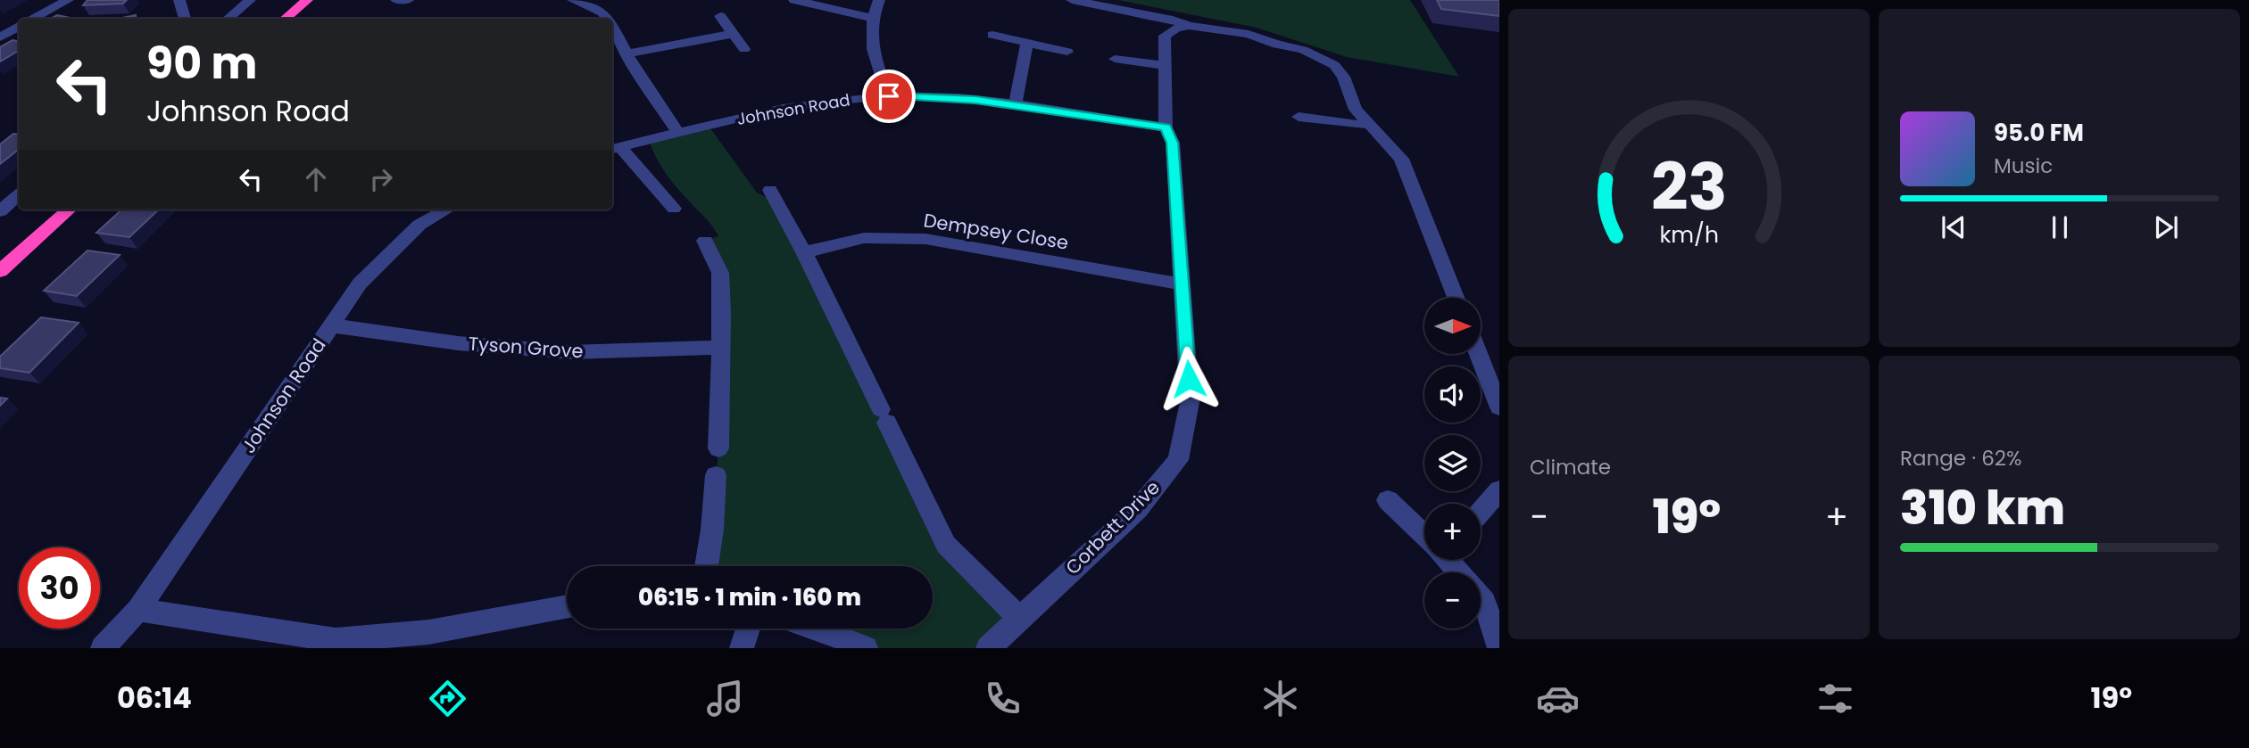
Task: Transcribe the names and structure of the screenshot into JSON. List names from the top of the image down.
{
  "streets": {
    "street": [
      "Johnson Road",
      "Dempsey Close",
      "Tyson Grove",
      "Corbett Drive"
    ]
  },
  "crossings": [
    ["Johnson Road", "Tyson Grove"],
    ["Johnson Road", "Corbett Drive"],
    ["Dempsey Close", "Corbett Drive"]
  ],
  "north": "right",
  "page": {
    "turn": ["90 m", "Johnson Road"],
    "song": ["95.0 FM", "Music"],
    "map_buttons": ["+", "−"],
    "tile": [
      "Climate",
      ["Range · 62%", "310 km"]
    ],
    "heat": ["−", "19°", "+"],
    "limit": "30",
    "trip": "06:15 · 1 min · 160 m",
    "tabs": ["06:14", "19°"],
    "gauge": ["23", "km/h"]
  }
}
